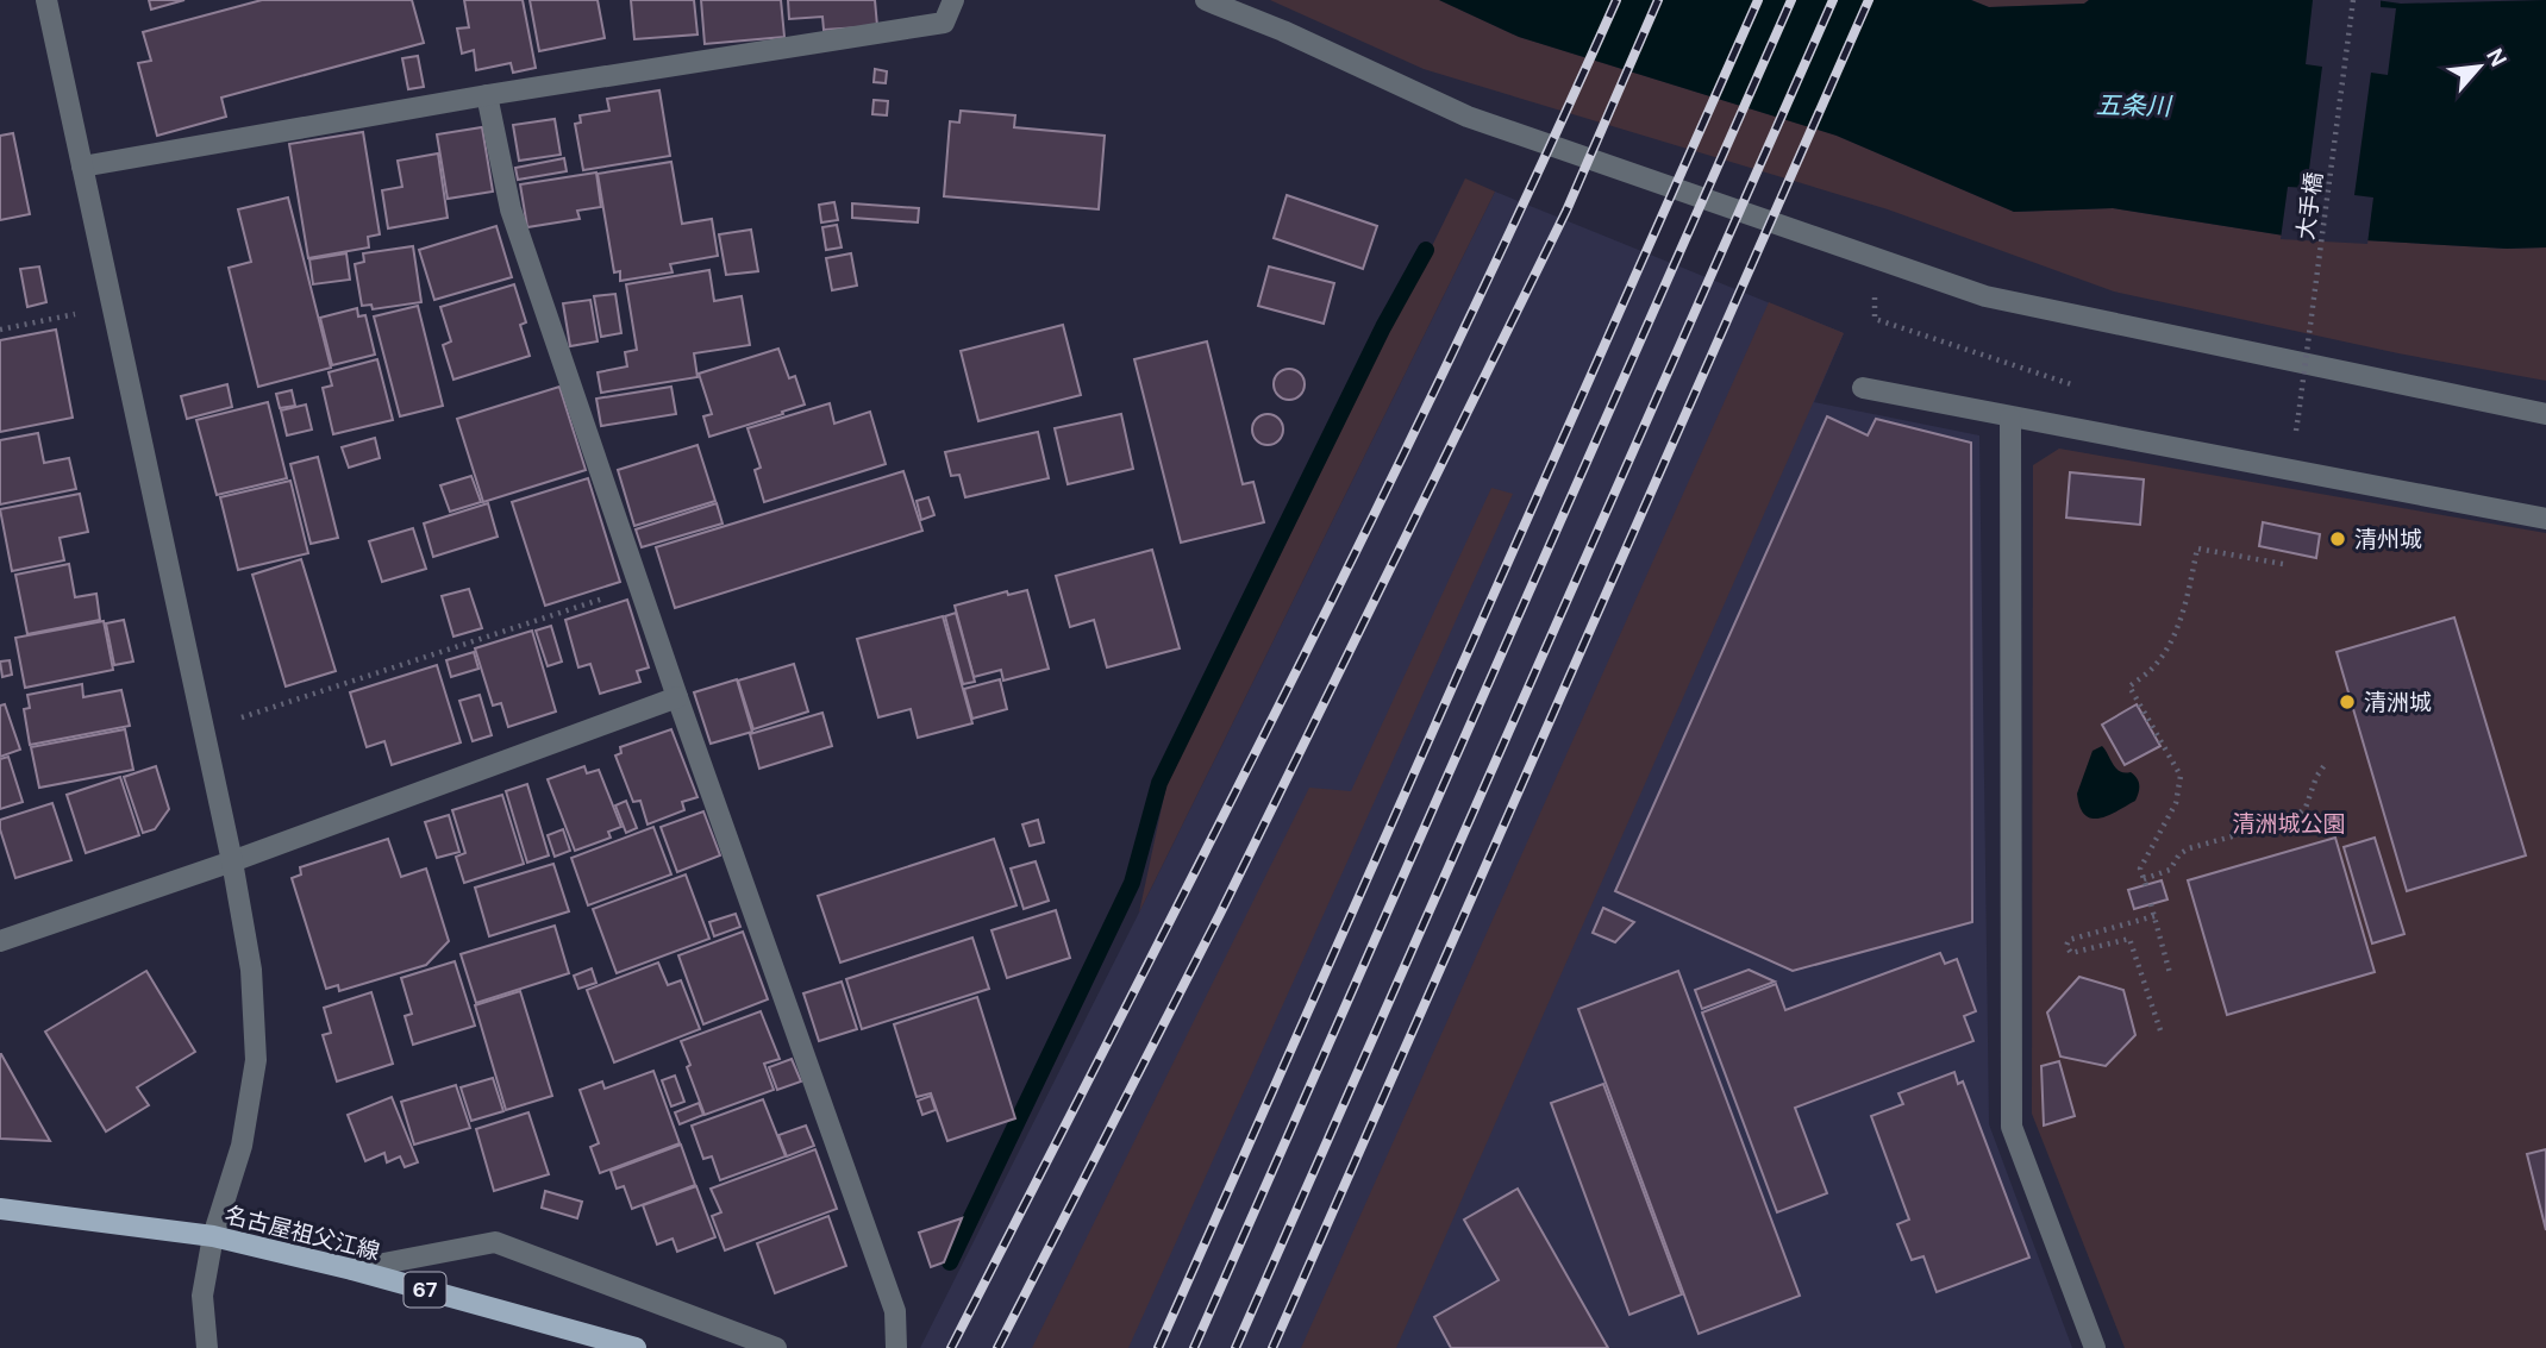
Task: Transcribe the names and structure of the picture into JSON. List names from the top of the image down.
{
  "streets": {
    "main road": ["名古屋祖父江線", "67"],
    "path": ["大手橋"]
  },
  "water": ["五条川"],
  "parks": ["清洲城公園"],
  "places": ["清州城", "清洲城"],
  "north": "top right"
}
